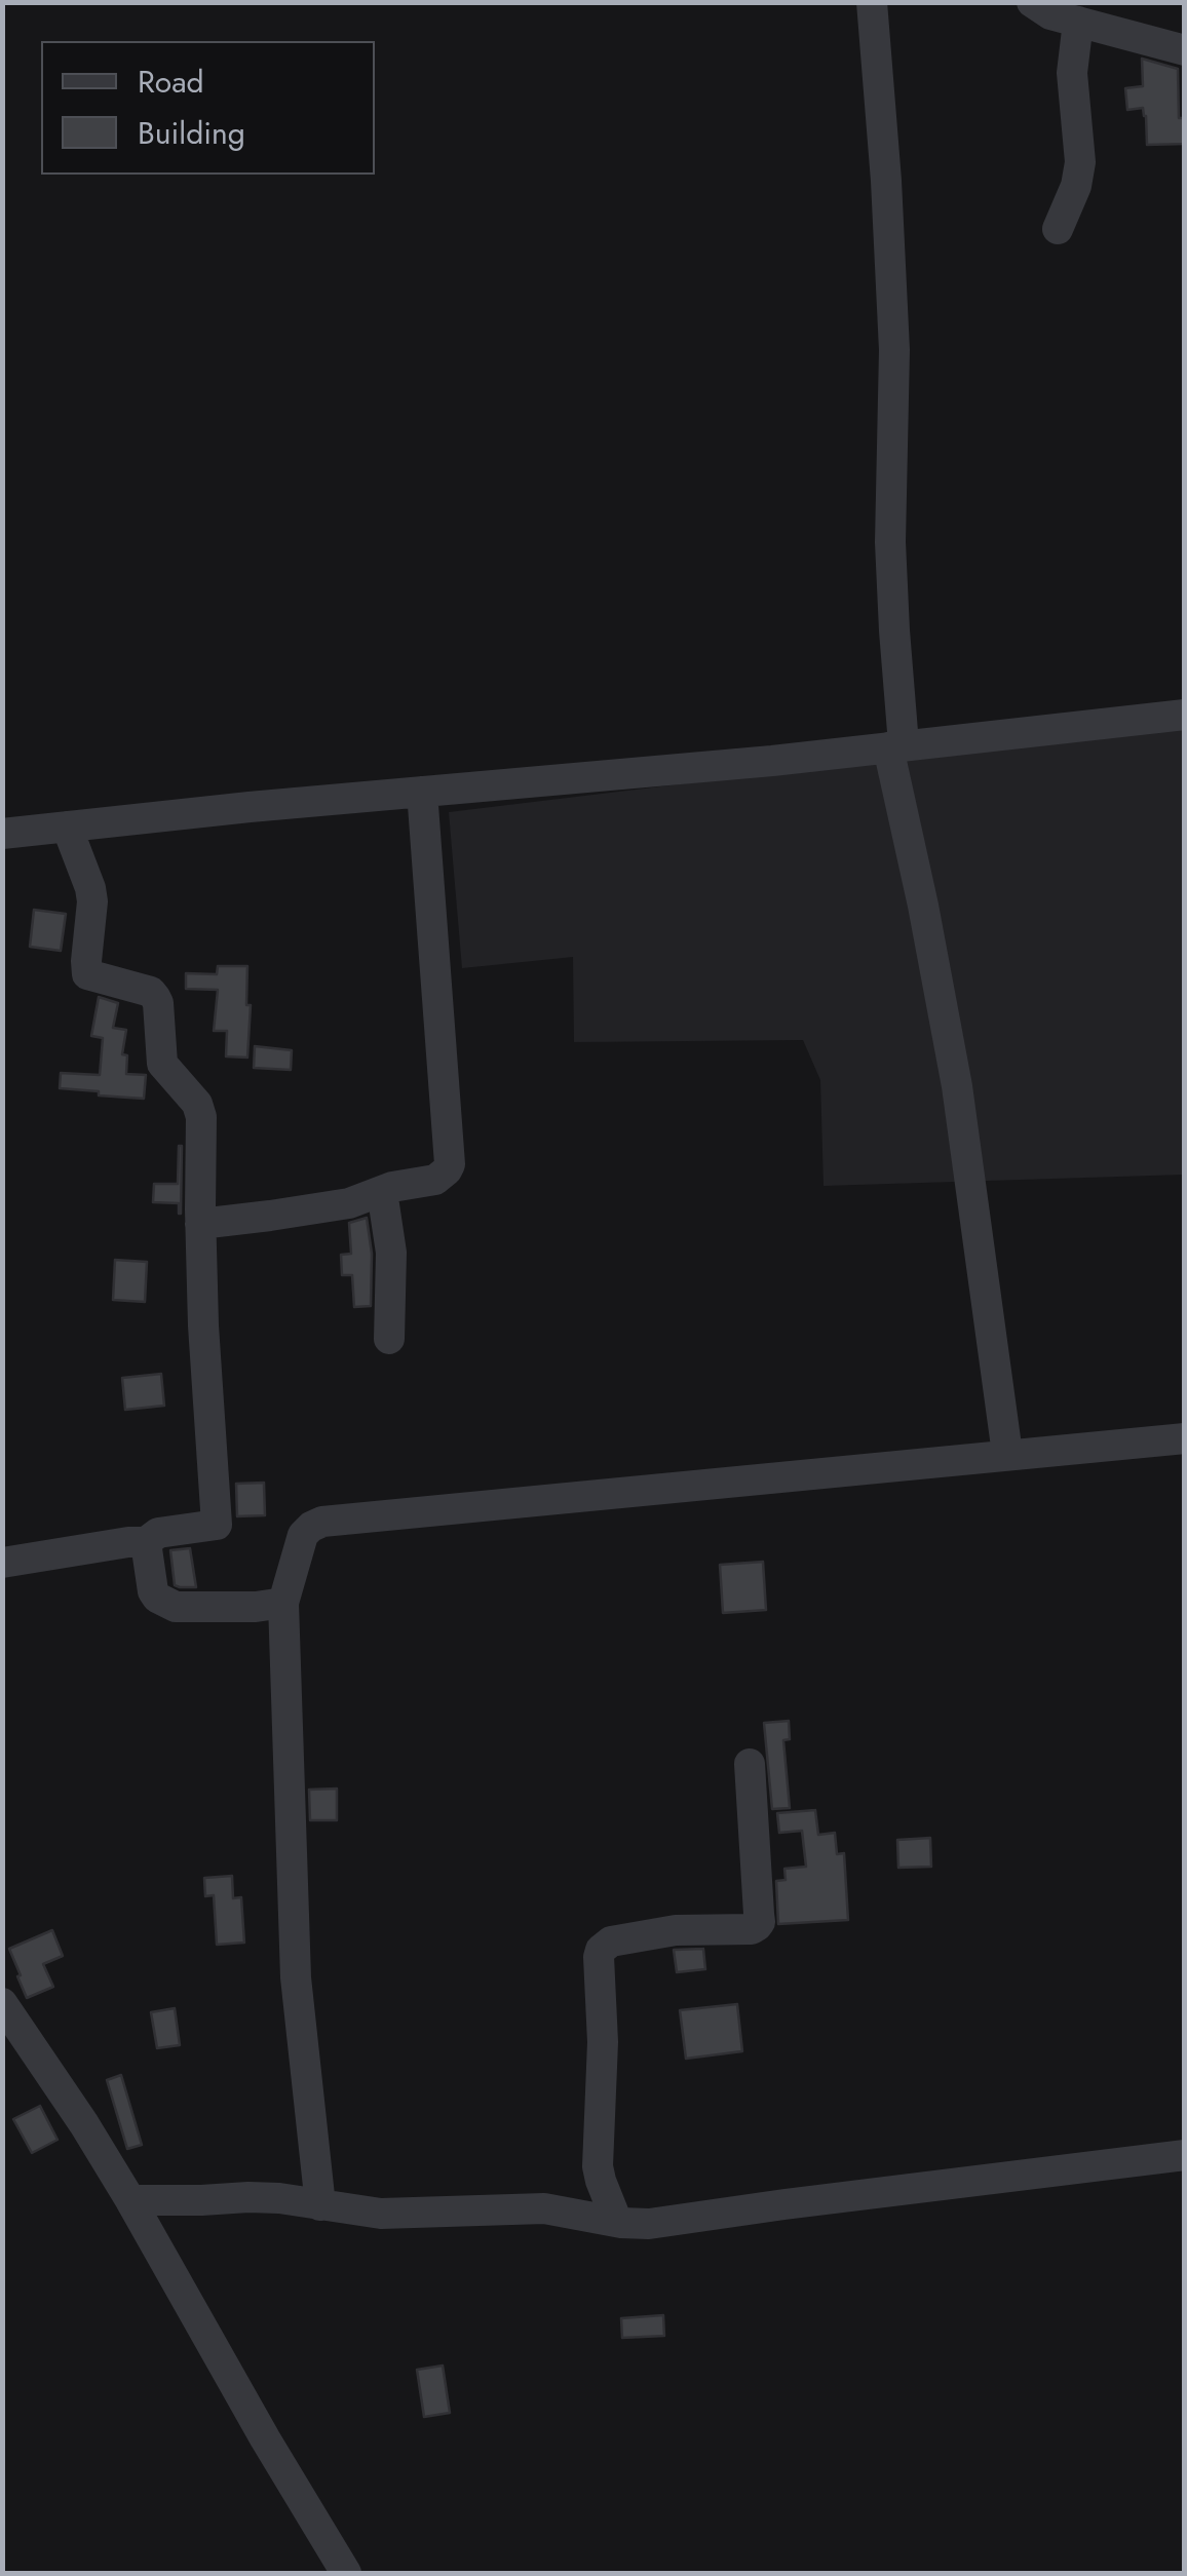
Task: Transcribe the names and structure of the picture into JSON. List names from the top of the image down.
{
  "legend": ["Road", "Building"]
}
